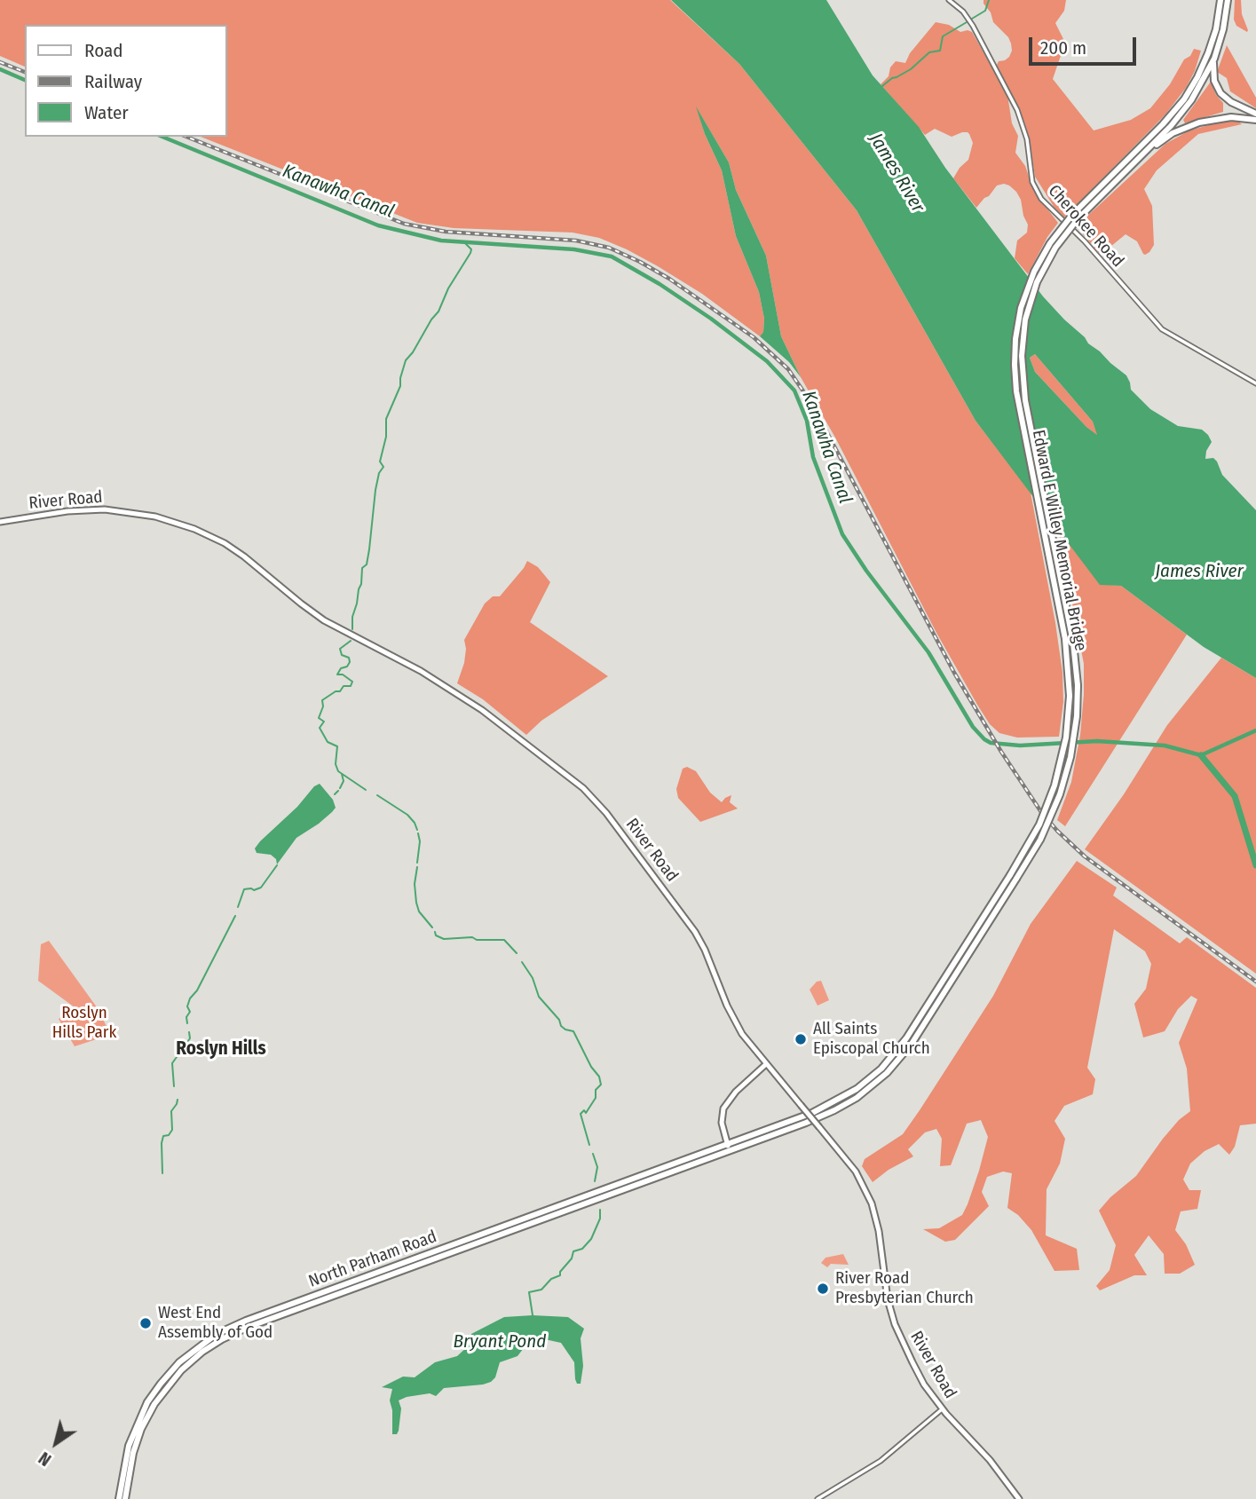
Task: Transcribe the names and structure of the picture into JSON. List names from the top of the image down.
{
  "streets": {
    "highway": ["Edward E Willey Memorial Bridge", "North Parham Road"],
    "main road": ["River Road"],
    "street": ["Cherokee Road"]
  },
  "crossings": [
    ["Edward E Willey Memorial Bridge", "North Parham Road"]
  ],
  "districts": ["Roslyn Hills"],
  "water": ["James River", "Kanawha Canal", "Bryant Pond"],
  "parks": ["Roslyn Hills Park"],
  "places": ["All Saints Episcopal Church", "River Road Presbyterian Church", "West End Assembly of God"],
  "legend": ["Road", "Railway", "Water"],
  "scale_bar": "200 m",
  "north": "bottom left"
}
